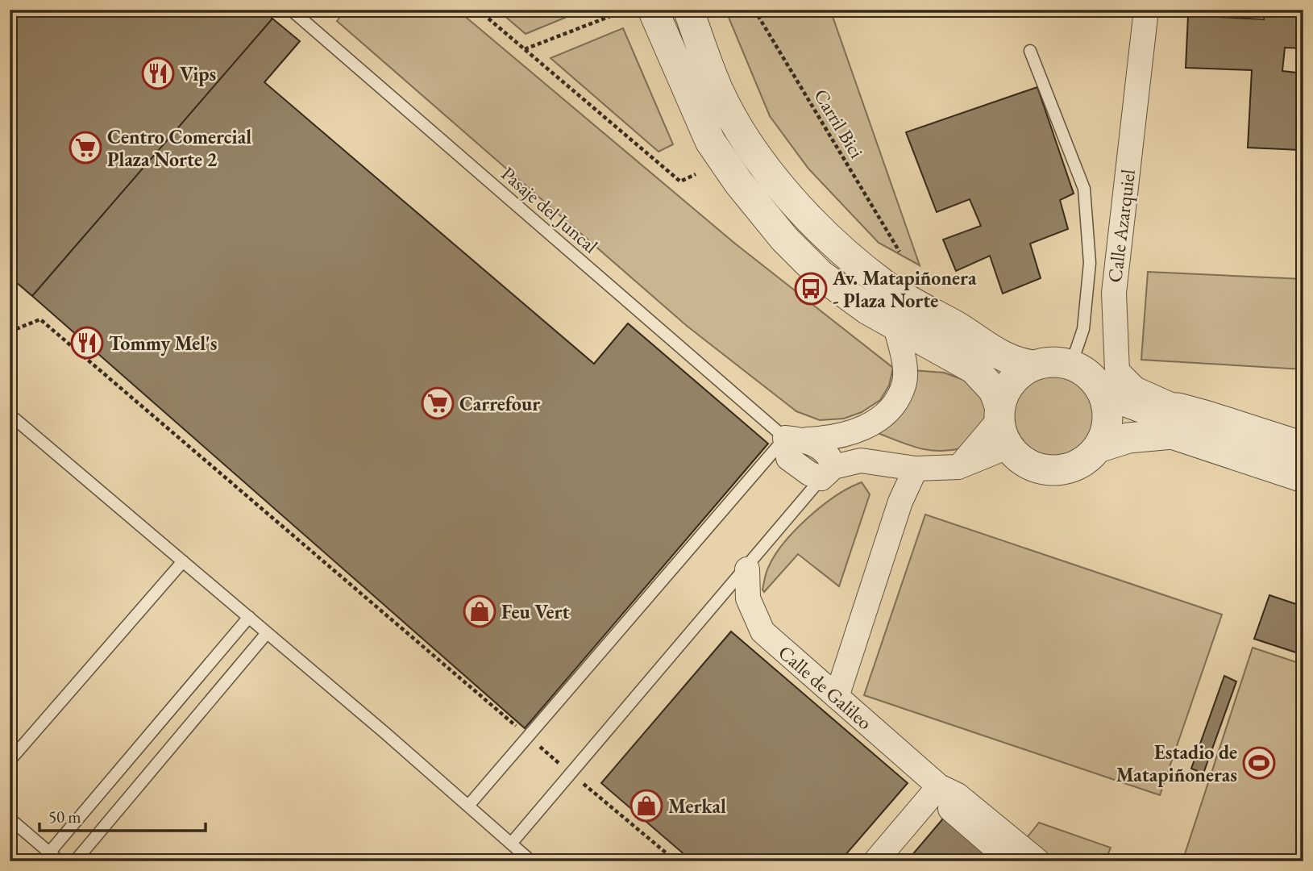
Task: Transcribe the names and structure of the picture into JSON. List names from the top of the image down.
{
  "streets": {
    "street": ["Calle Azarquiel", "Calle de Galileo"],
    "lane": ["Pasaje del Juncal"],
    "path": ["Carril Bici"]
  },
  "places": {
    "restaurant": ["Vips", "Tommy Mel's"],
    "supermarket": ["Centro Comercial Plaza Norte 2", "Carrefour"],
    "bus stop": ["Av. Matapiñonera - Plaza Norte"],
    "shop": ["Feu Vert", "Merkal"],
    "sports": ["Estadio de Matapiñoneras"]
  },
  "scale_bar": "50 m"
}
